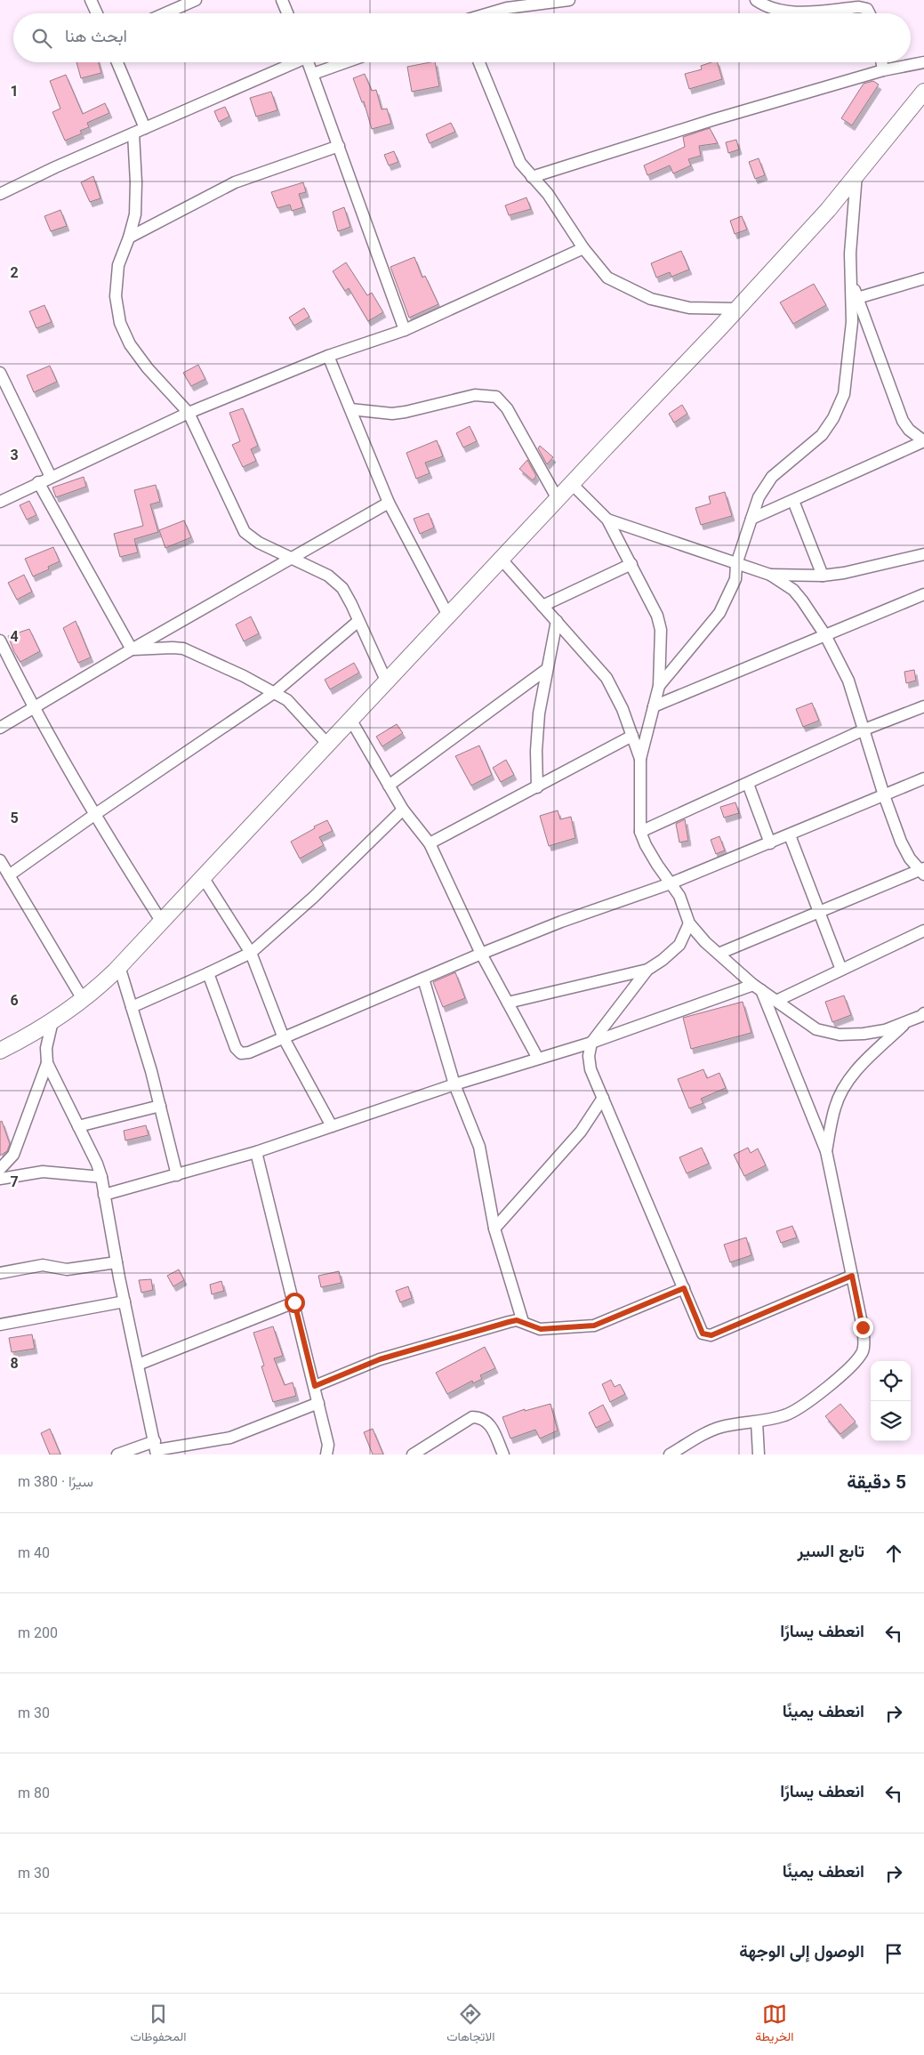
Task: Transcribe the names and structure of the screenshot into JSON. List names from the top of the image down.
{
  "page": {
    "search": "ابحث هنا",
    "heading": ["5 دقيقة", "سيرًا · 380 m"],
    "list": [
      ["تابع السير", "40 m"],
      ["انعطف يسارًا", "200 m"],
      ["انعطف يمينًا", "30 m"],
      ["انعطف يسارًا", "80 m"],
      ["انعطف يمينًا", "30 m"],
      "الوصول إلى الوجهة"
    ],
    "nav": ["الخريطة", "الاتجاهات", "المحفوظات"]
  },
  "grid": {
    "rows": [
      "1",
      "2",
      "3",
      "4",
      "5",
      "6",
      "7",
      "8"
    ]
  }
}
